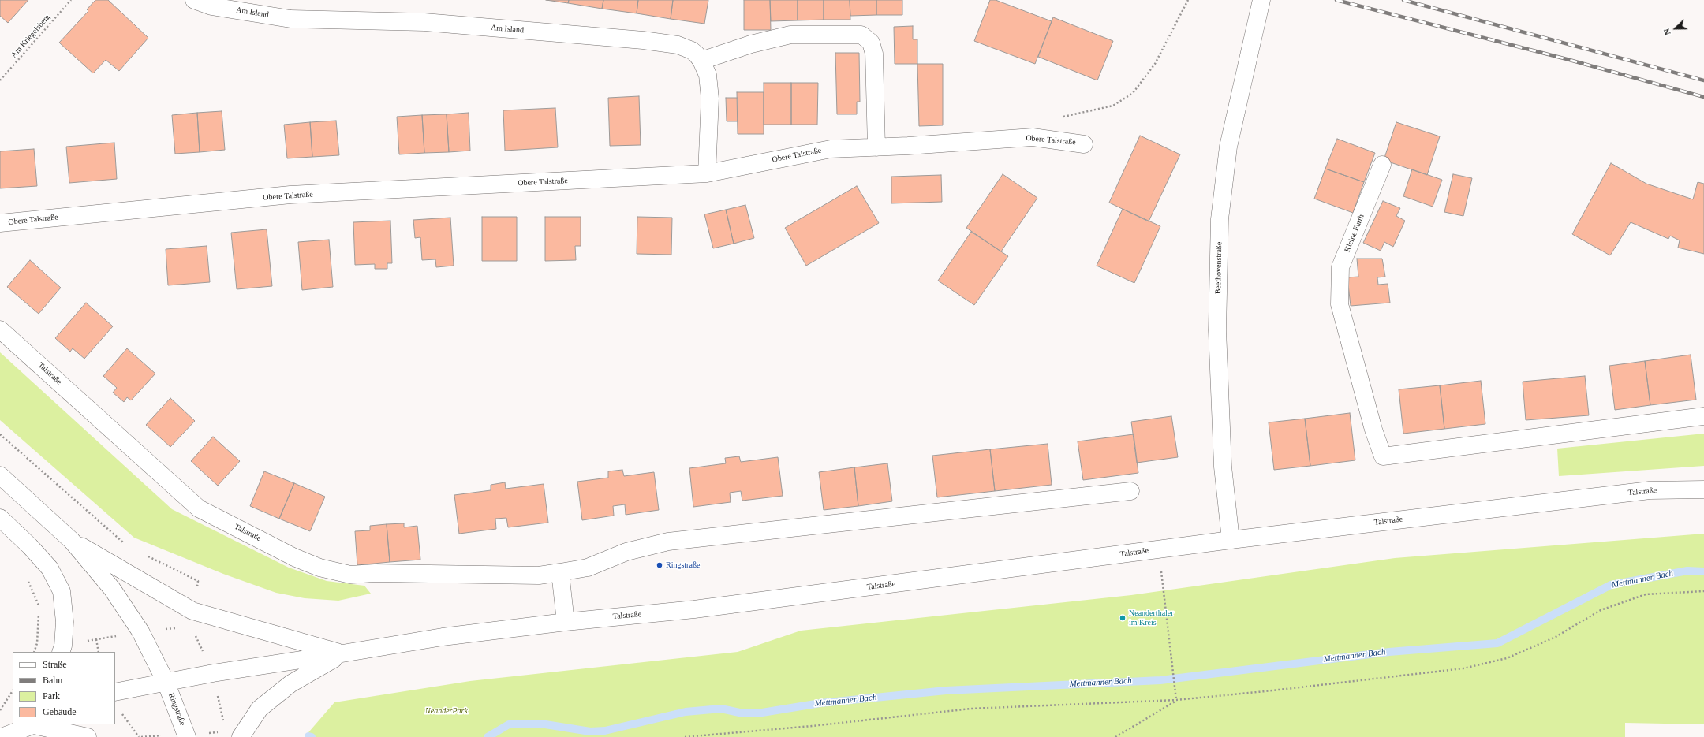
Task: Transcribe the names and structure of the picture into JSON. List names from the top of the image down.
{
  "streets": {
    "street": [
      "Am Island",
      "Obere Talstraße",
      "Kleine Furth",
      "Beethovenstraße",
      "Talstraße",
      "Ringstraße"
    ],
    "path": ["Am Kriegelsberg"]
  },
  "crossings": [
    ["Am Island", "Obere Talstraße"],
    ["Beethovenstraße", "Talstraße"],
    ["Talstraße", "Ringstraße"]
  ],
  "water": ["Mettmanner Bach"],
  "parks": ["NeanderPark"],
  "places": ["Ringstraße", "Neanderthaler im Kreis"],
  "legend": [
    "Straße",
    "Bahn",
    "Park",
    "Gebäude"
  ],
  "north": "left"
}
